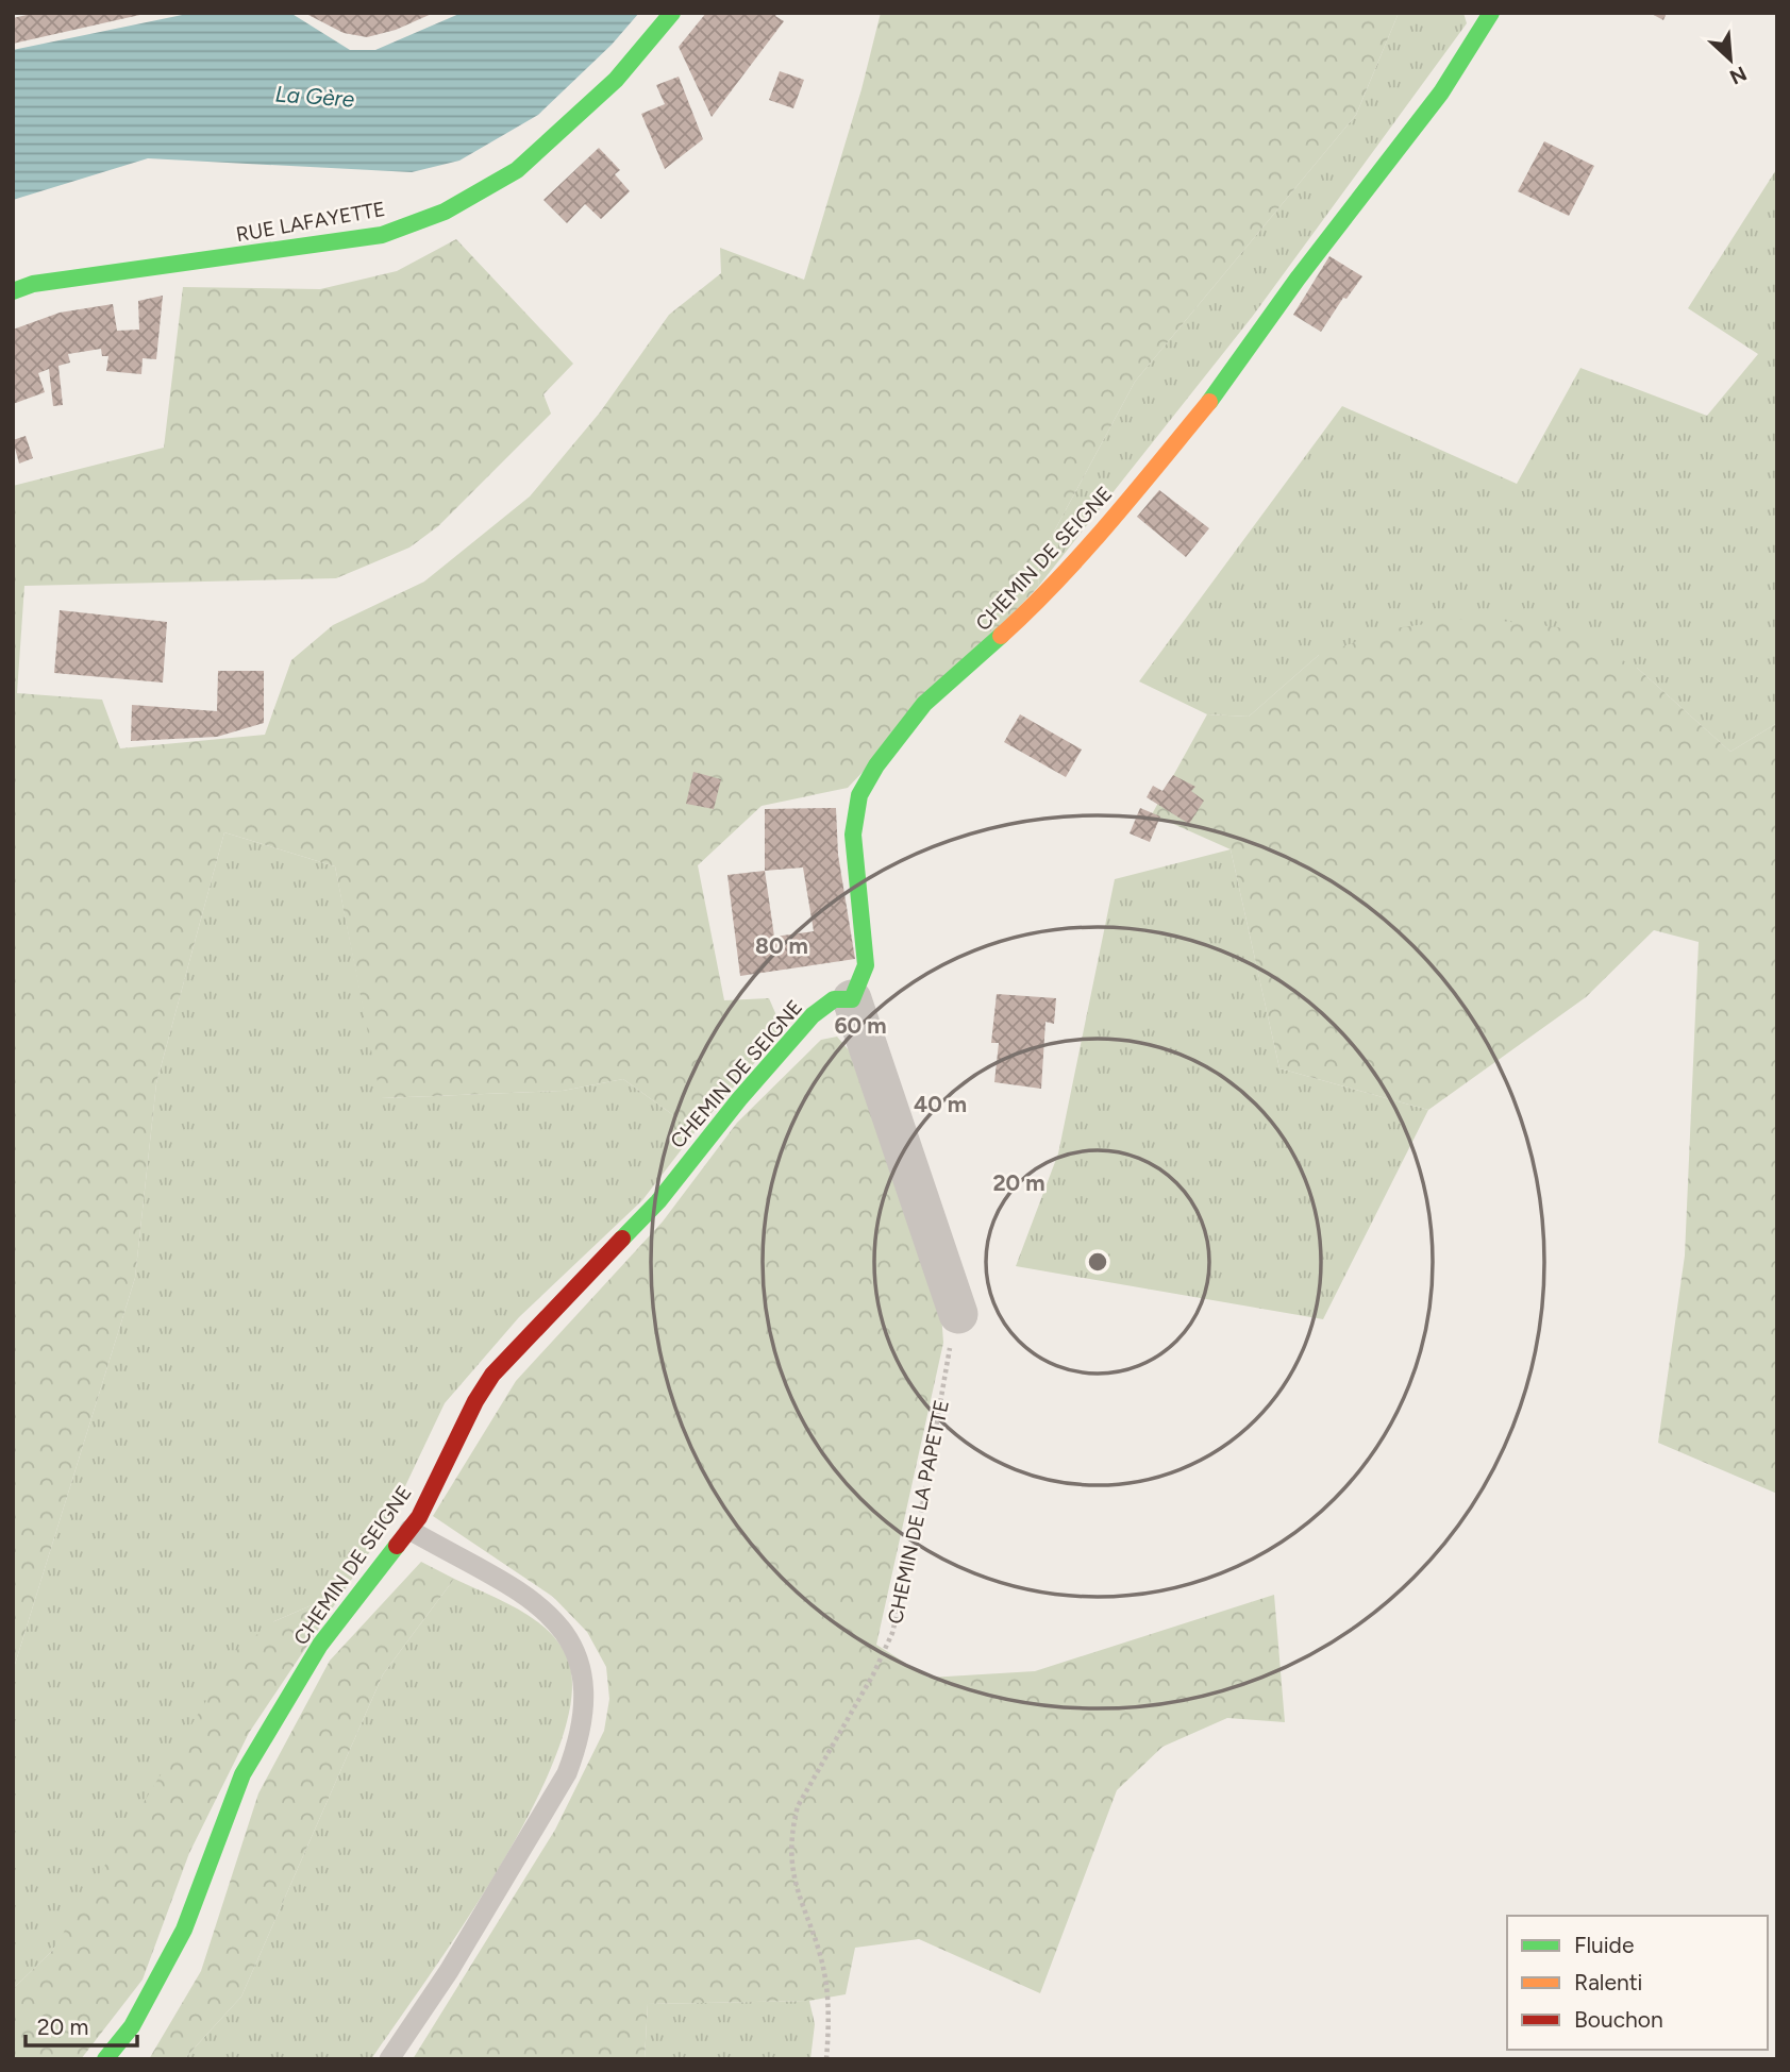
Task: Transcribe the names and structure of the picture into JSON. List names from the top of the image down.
{
  "streets": {
    "street": ["RUE LAFAYETTE", "CHEMIN DE SEIGNE"],
    "path": ["CHEMIN DE LA PAPETTE"]
  },
  "water": ["La Gère"],
  "legend": ["Fluide", "Ralenti", "Bouchon"],
  "scale_bar": "20 m",
  "north": "bottom right",
  "rings": [
    "80 m",
    "60 m",
    "40 m",
    "20 m"
  ]
}
